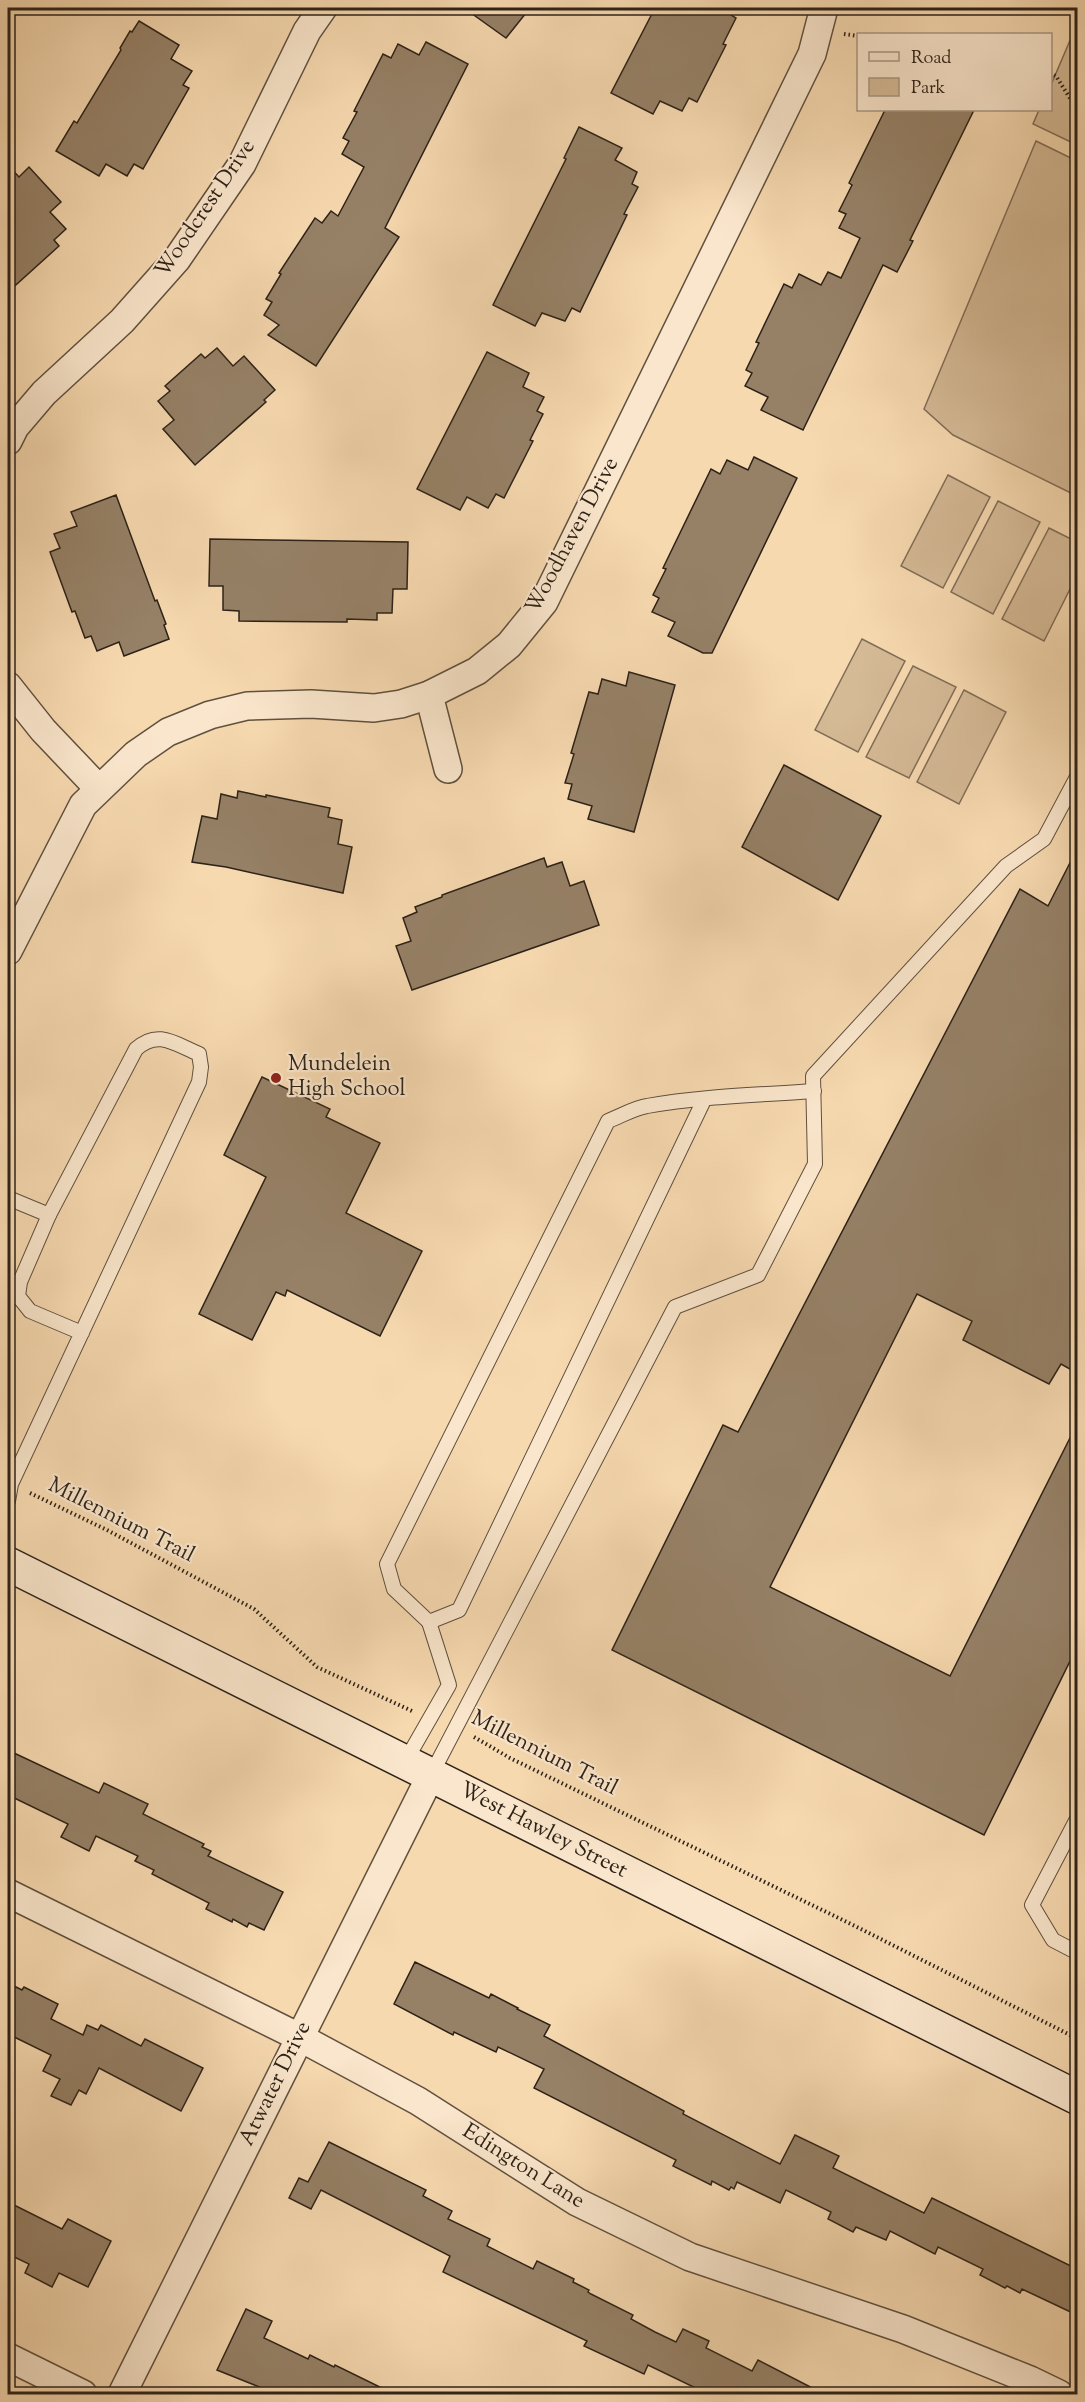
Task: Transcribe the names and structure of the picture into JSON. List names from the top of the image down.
{
  "streets": {
    "street": [
      "Woodcrest Drive",
      "Woodhaven Drive",
      "West Hawley Street",
      "Atwater Drive",
      "Edington Lane"
    ],
    "path": ["Millennium Trail"]
  },
  "crossings": [
    ["West Hawley Street", "Atwater Drive"],
    ["Atwater Drive", "Edington Lane"]
  ],
  "places": ["Mundelein High School"],
  "legend": ["Road", "Park"]
}
